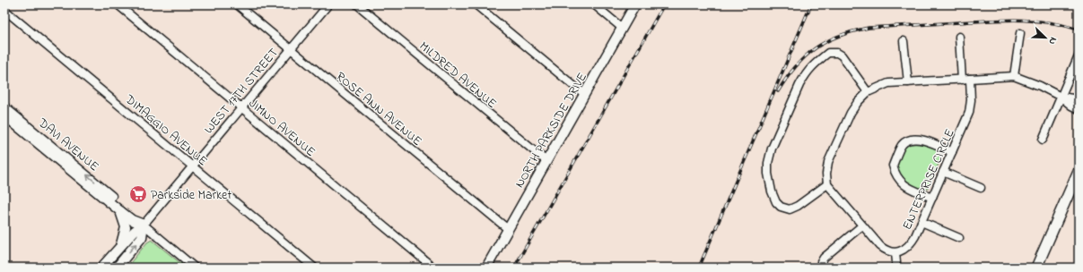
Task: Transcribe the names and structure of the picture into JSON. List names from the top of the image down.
{
  "streets": {
    "street": [
      "MILDRED AVENUE",
      "WEST 17TH STREET",
      "ROSE ANN AVENUE",
      "JIMNO AVENUE",
      "DIMAGGIO AVENUE",
      "NORTH PARKSIDE DRIVE",
      "DAVI AVENUE",
      "ENTERPRISE CIRCLE"
    ]
  },
  "crossings": [
    ["MILDRED AVENUE", "NORTH PARKSIDE DRIVE"],
    ["WEST 17TH STREET", "ROSE ANN AVENUE"],
    ["WEST 17TH STREET", "JIMNO AVENUE"],
    ["WEST 17TH STREET", "DIMAGGIO AVENUE"],
    ["WEST 17TH STREET", "DAVI AVENUE"],
    ["ROSE ANN AVENUE", "NORTH PARKSIDE DRIVE"]
  ],
  "places": {
    "supermarket": ["Parkside Market"]
  },
  "north": "bottom right"
}
